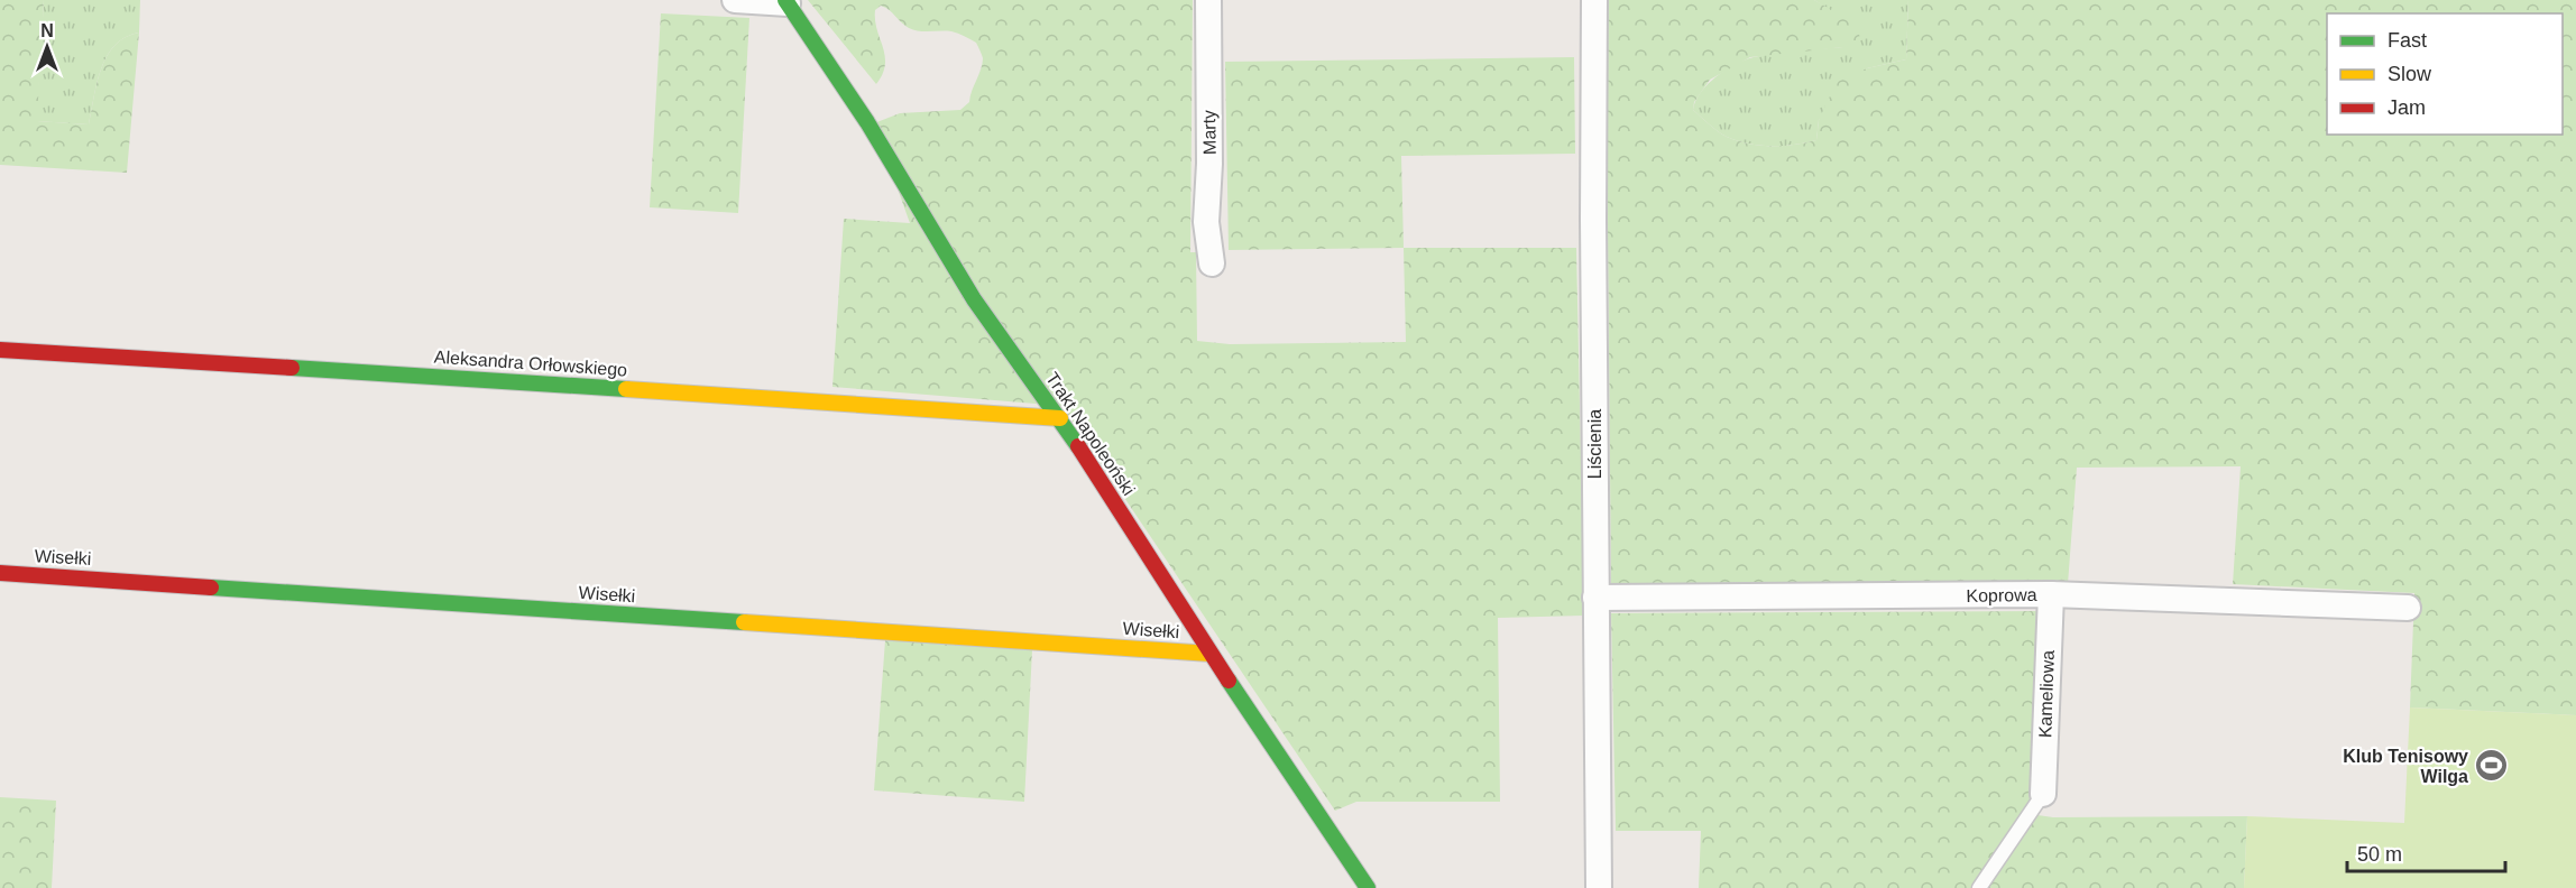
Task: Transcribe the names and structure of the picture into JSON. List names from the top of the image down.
{
  "streets": {
    "street": [
      "Marty",
      "Aleksandra Orłowskiego",
      "Trakt Napoleoński",
      "Liścienia",
      "Wisełki",
      "Koprowa",
      "Kameliowa"
    ]
  },
  "crossings": [
    ["Aleksandra Orłowskiego", "Trakt Napoleoński"],
    ["Trakt Napoleoński", "Wisełki"],
    ["Liścienia", "Koprowa"],
    ["Koprowa", "Kameliowa"]
  ],
  "places": {
    "sports": ["Klub Tenisowy Wilga"]
  },
  "legend": ["Fast", "Slow", "Jam"],
  "scale_bar": "50 m",
  "north": "top"
}
